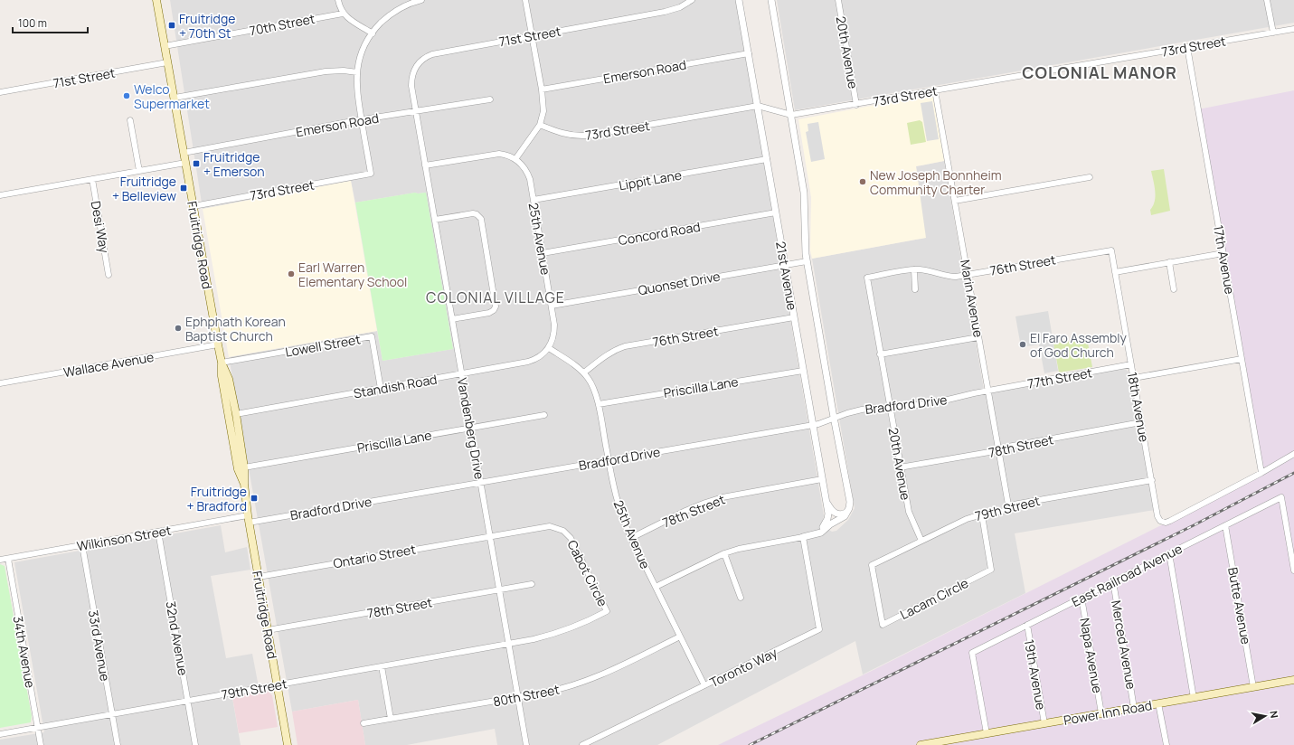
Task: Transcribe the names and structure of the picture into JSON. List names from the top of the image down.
{
  "streets": {
    "main road": ["Fruitridge Road", "Power Inn Road"],
    "street": [
      "70th Street",
      "71st Street",
      "73rd Street",
      "20th Avenue",
      "Emerson Road",
      "Lippit Lane",
      "Desi Way",
      "Concord Road",
      "25th Avenue",
      "17th Avenue",
      "76th Street",
      "21st Avenue",
      "Quonset Drive",
      "Marin Avenue",
      "Lowell Street",
      "Wallace Avenue",
      "77th Street",
      "Standish Road",
      "Priscilla Lane",
      "Bradford Drive",
      "18th Avenue",
      "Vandenberg Drive",
      "78th Street",
      "79th Street",
      "Wilkinson Street",
      "Ontario Street",
      "Cabot Circle",
      "East Railroad Avenue",
      "Lacam Circle",
      "Butte Avenue",
      "32nd Avenue",
      "Merced Avenue",
      "33rd Avenue",
      "34th Avenue",
      "Napa Avenue",
      "Toronto Way",
      "19th Avenue",
      "80th Street"
    ]
  },
  "crossings": [
    ["70th Street", "Fruitridge Road"],
    ["71st Street", "Emerson Road"],
    ["71st Street", "Fruitridge Road"],
    ["71st Street", "Vandenberg Drive"],
    ["73rd Street", "20th Avenue"],
    ["73rd Street", "Emerson Road"],
    ["73rd Street", "Fruitridge Road"],
    ["73rd Street", "17th Avenue"],
    ["73rd Street", "21st Avenue"],
    ["73rd Street", "Marin Avenue"],
    ["20th Avenue", "76th Street"],
    ["20th Avenue", "Bradford Drive"],
    ["20th Avenue", "78th Street"],
    ["20th Avenue", "79th Street"],
    ["Emerson Road", "Fruitridge Road"],
    ["Emerson Road", "21st Avenue"],
    ["Emerson Road", "Vandenberg Drive"],
    ["Lippit Lane", "25th Avenue"],
    ["Lippit Lane", "21st Avenue"],
    ["Concord Road", "25th Avenue"],
    ["Concord Road", "21st Avenue"],
    ["25th Avenue", "76th Street"],
    ["25th Avenue", "Quonset Drive"],
    ["25th Avenue", "Standish Road"],
    ["25th Avenue", "Priscilla Lane"],
    ["25th Avenue", "Bradford Drive"],
    ["25th Avenue", "78th Street"],
    ["25th Avenue", "Toronto Way"],
    ["25th Avenue", "80th Street"],
    ["Fruitridge Road", "Lowell Street"],
    ["Fruitridge Road", "Wallace Avenue"],
    ["Fruitridge Road", "Standish Road"],
    ["Fruitridge Road", "Priscilla Lane"],
    ["Fruitridge Road", "Bradford Drive"],
    ["Fruitridge Road", "78th Street"],
    ["Fruitridge Road", "79th Street"],
    ["Fruitridge Road", "Wilkinson Street"],
    ["Fruitridge Road", "Ontario Street"],
    ["17th Avenue", "18th Avenue"],
    ["76th Street", "21st Avenue"],
    ["76th Street", "Marin Avenue"],
    ["76th Street", "18th Avenue"],
    ["21st Avenue", "Quonset Drive"],
    ["21st Avenue", "Priscilla Lane"],
    ["21st Avenue", "Bradford Drive"],
    ["21st Avenue", "78th Street"],
    ["Marin Avenue", "77th Street"],
    ["Marin Avenue", "Bradford Drive"],
    ["Marin Avenue", "78th Street"],
    ["Marin Avenue", "79th Street"],
    ["Lowell Street", "Standish Road"],
    ["77th Street", "Bradford Drive"],
    ["77th Street", "18th Avenue"],
    ["Standish Road", "Vandenberg Drive"],
    ["Priscilla Lane", "Vandenberg Drive"],
    ["Bradford Drive", "Vandenberg Drive"],
    ["Bradford Drive", "Wilkinson Street"],
    ["18th Avenue", "78th Street"],
    ["18th Avenue", "79th Street"],
    ["Vandenberg Drive", "78th Street"],
    ["Vandenberg Drive", "79th Street"],
    ["Vandenberg Drive", "Ontario Street"],
    ["Vandenberg Drive", "Cabot Circle"],
    ["Vandenberg Drive", "80th Street"],
    ["79th Street", "Cabot Circle"],
    ["79th Street", "Lacam Circle"],
    ["79th Street", "32nd Avenue"],
    ["79th Street", "33rd Avenue"],
    ["79th Street", "34th Avenue"],
    ["Wilkinson Street", "32nd Avenue"],
    ["Wilkinson Street", "33rd Avenue"],
    ["Wilkinson Street", "34th Avenue"],
    ["Ontario Street", "Cabot Circle"],
    ["East Railroad Avenue", "Butte Avenue"],
    ["East Railroad Avenue", "Merced Avenue"],
    ["East Railroad Avenue", "Napa Avenue"],
    ["East Railroad Avenue", "19th Avenue"],
    ["East Railroad Avenue", "Power Inn Road"],
    ["Butte Avenue", "Power Inn Road"],
    ["Merced Avenue", "Power Inn Road"],
    ["Napa Avenue", "Power Inn Road"],
    ["19th Avenue", "Power Inn Road"]
  ],
  "districts": ["COLONIAL MANOR", "COLONIAL VILLAGE"],
  "places": {
    "transit": [
      "Fruitridge + 70th St",
      "Fruitridge + Emerson",
      "Fruitridge + Belleview",
      "Fruitridge + Bradford"
    ],
    "other": [
      "Welco Supermarket",
      "New Joseph Bonnheim Community Charter",
      "Earl Warren Elementary School",
      "Ephphath Korean Baptist Church",
      "El Faro Assembly of God Church"
    ]
  },
  "scale_bar": "100 m",
  "north": "right"
}
